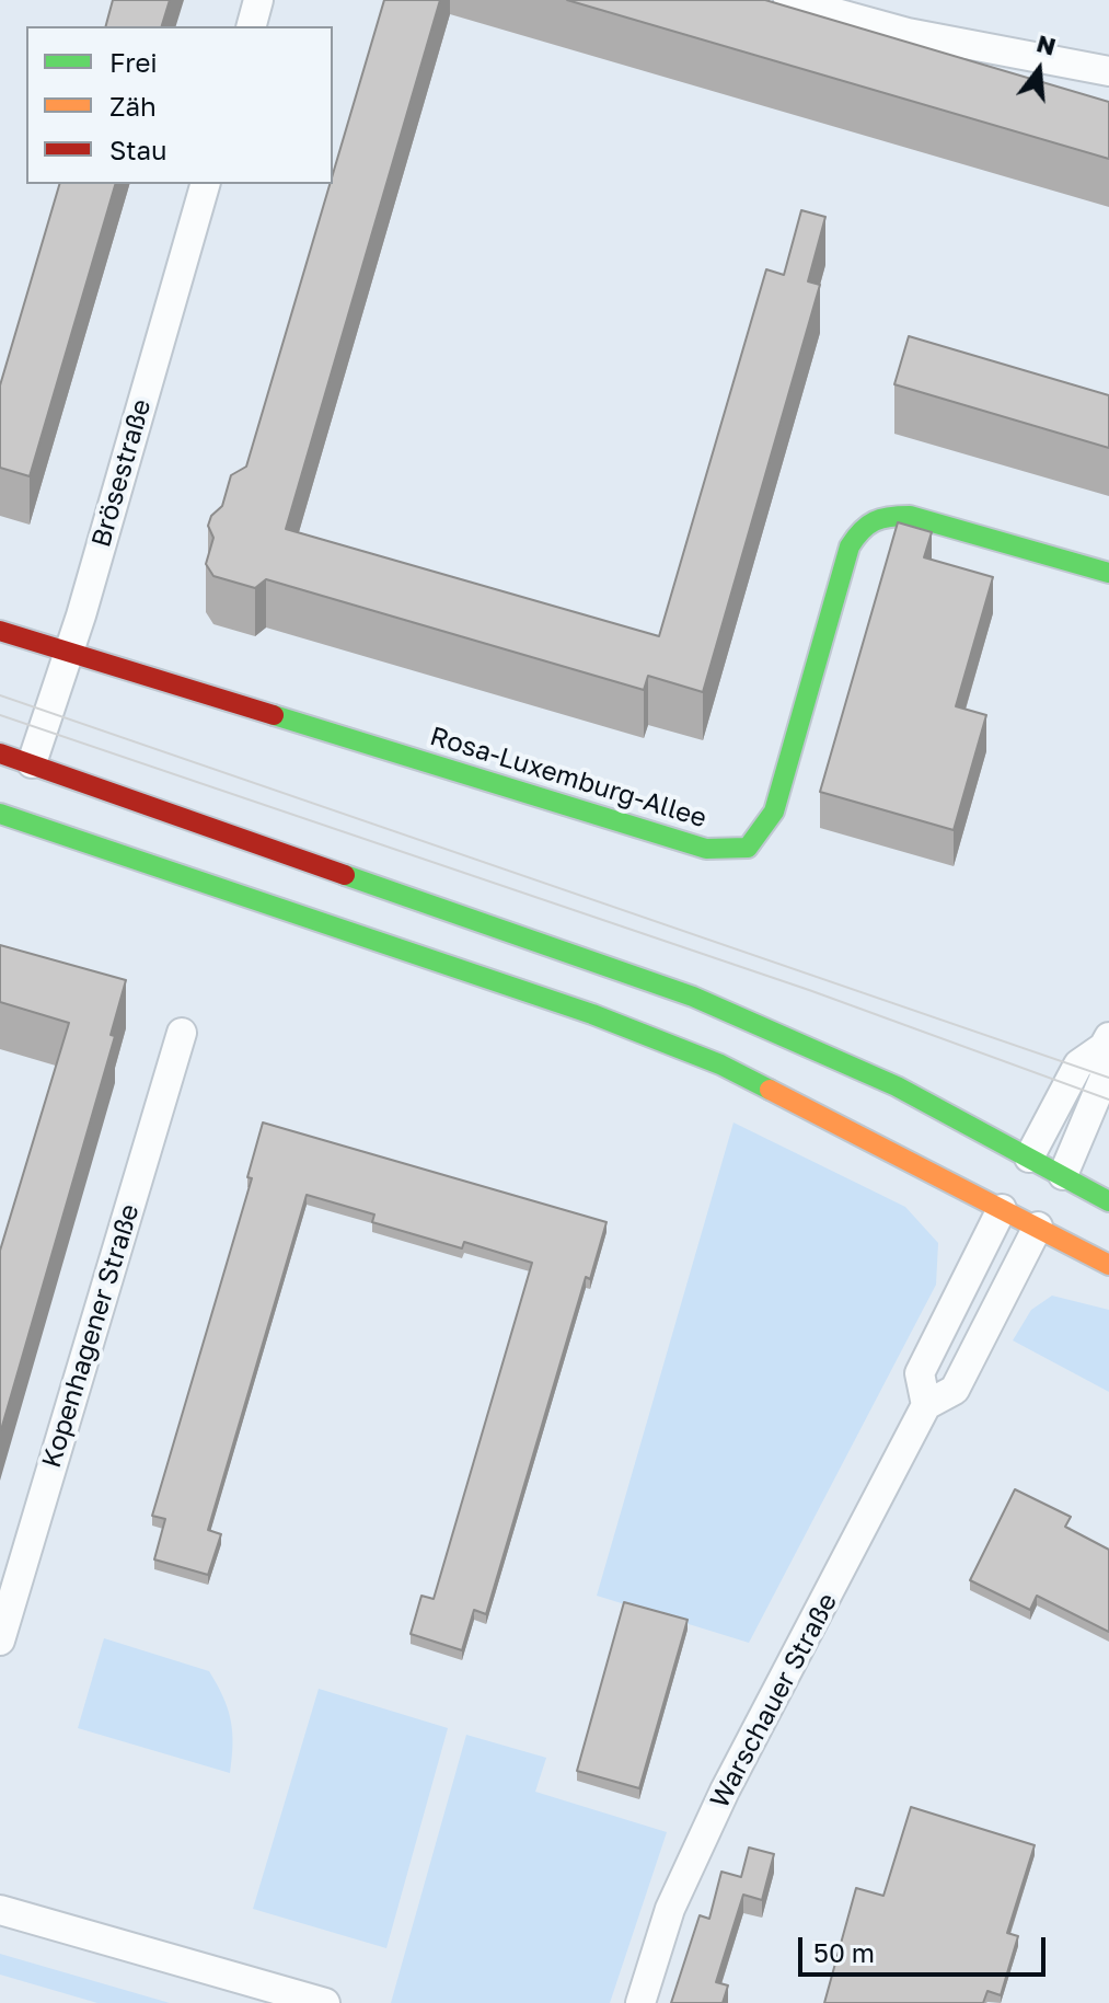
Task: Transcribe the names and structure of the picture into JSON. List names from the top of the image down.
{
  "streets": {
    "street": [
      "Brösestraße",
      "Rosa-Luxemburg-Allee",
      "Kopenhagener Straße",
      "Warschauer Straße"
    ]
  },
  "crossings": [
    ["Brösestraße", "Rosa-Luxemburg-Allee"]
  ],
  "legend": ["Frei", "Zäh", "Stau"],
  "scale_bar": "50 m",
  "north": "top"
}
